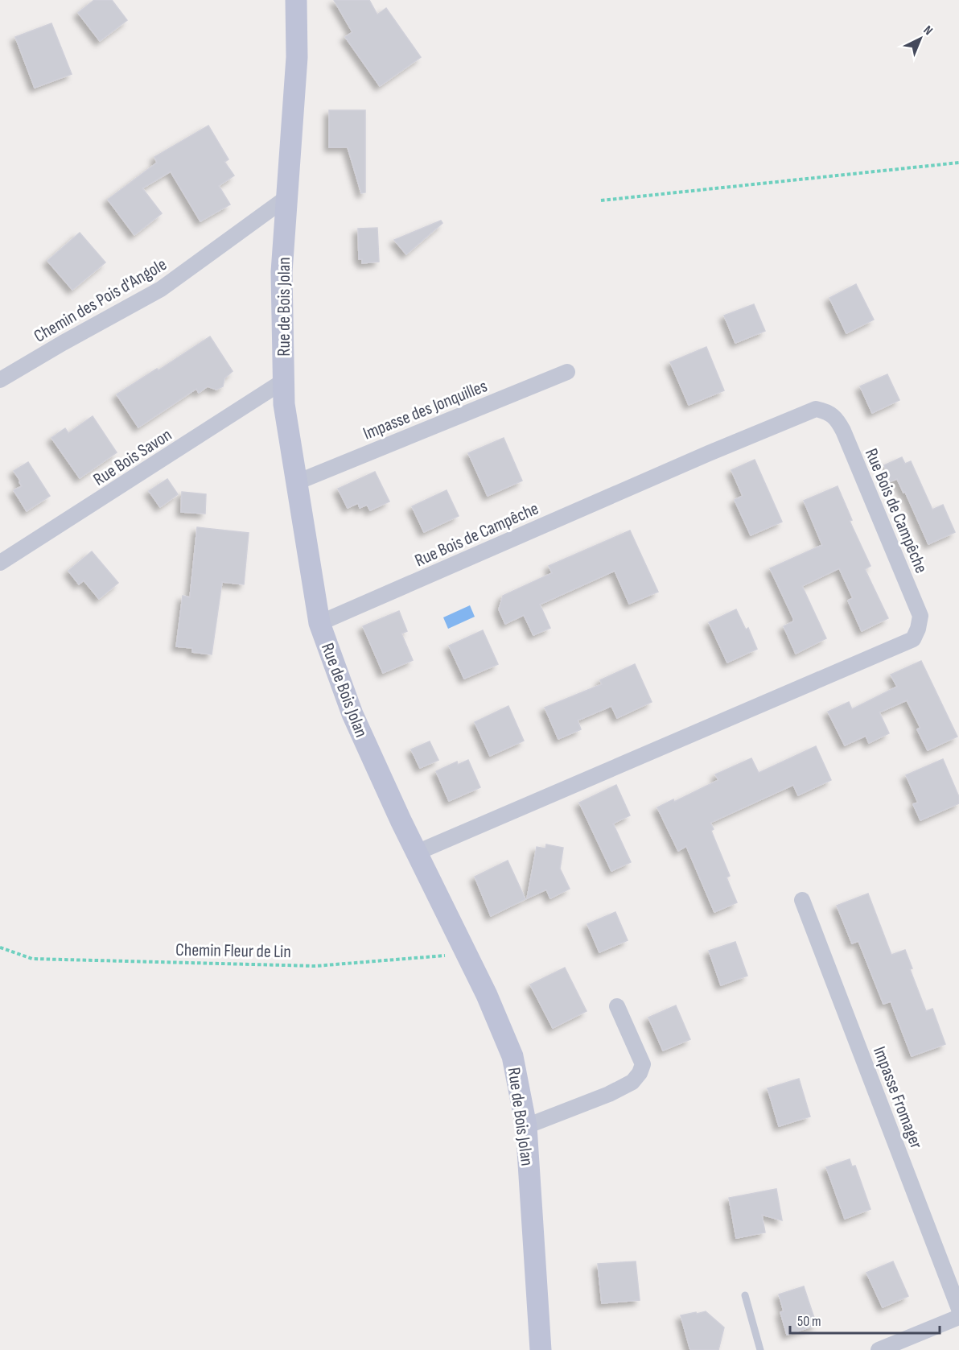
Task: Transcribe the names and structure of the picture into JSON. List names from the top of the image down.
{
  "streets": {
    "street": [
      "Chemin des Pois d'Angole",
      "Rue de Bois Jolan",
      "Impasse des Jonquilles",
      "Rue Bois Savon",
      "Rue Bois de Campêche",
      "Impasse Fromager"
    ],
    "path": ["Chemin Fleur de Lin"]
  },
  "crossings": [
    ["Chemin des Pois d'Angole", "Rue de Bois Jolan"],
    ["Rue de Bois Jolan", "Impasse des Jonquilles"],
    ["Rue de Bois Jolan", "Rue Bois Savon"],
    ["Rue de Bois Jolan", "Rue Bois de Campêche"],
    ["Rue de Bois Jolan", "Chemin Fleur de Lin"]
  ],
  "scale_bar": "50 m",
  "north": "top right"
}
